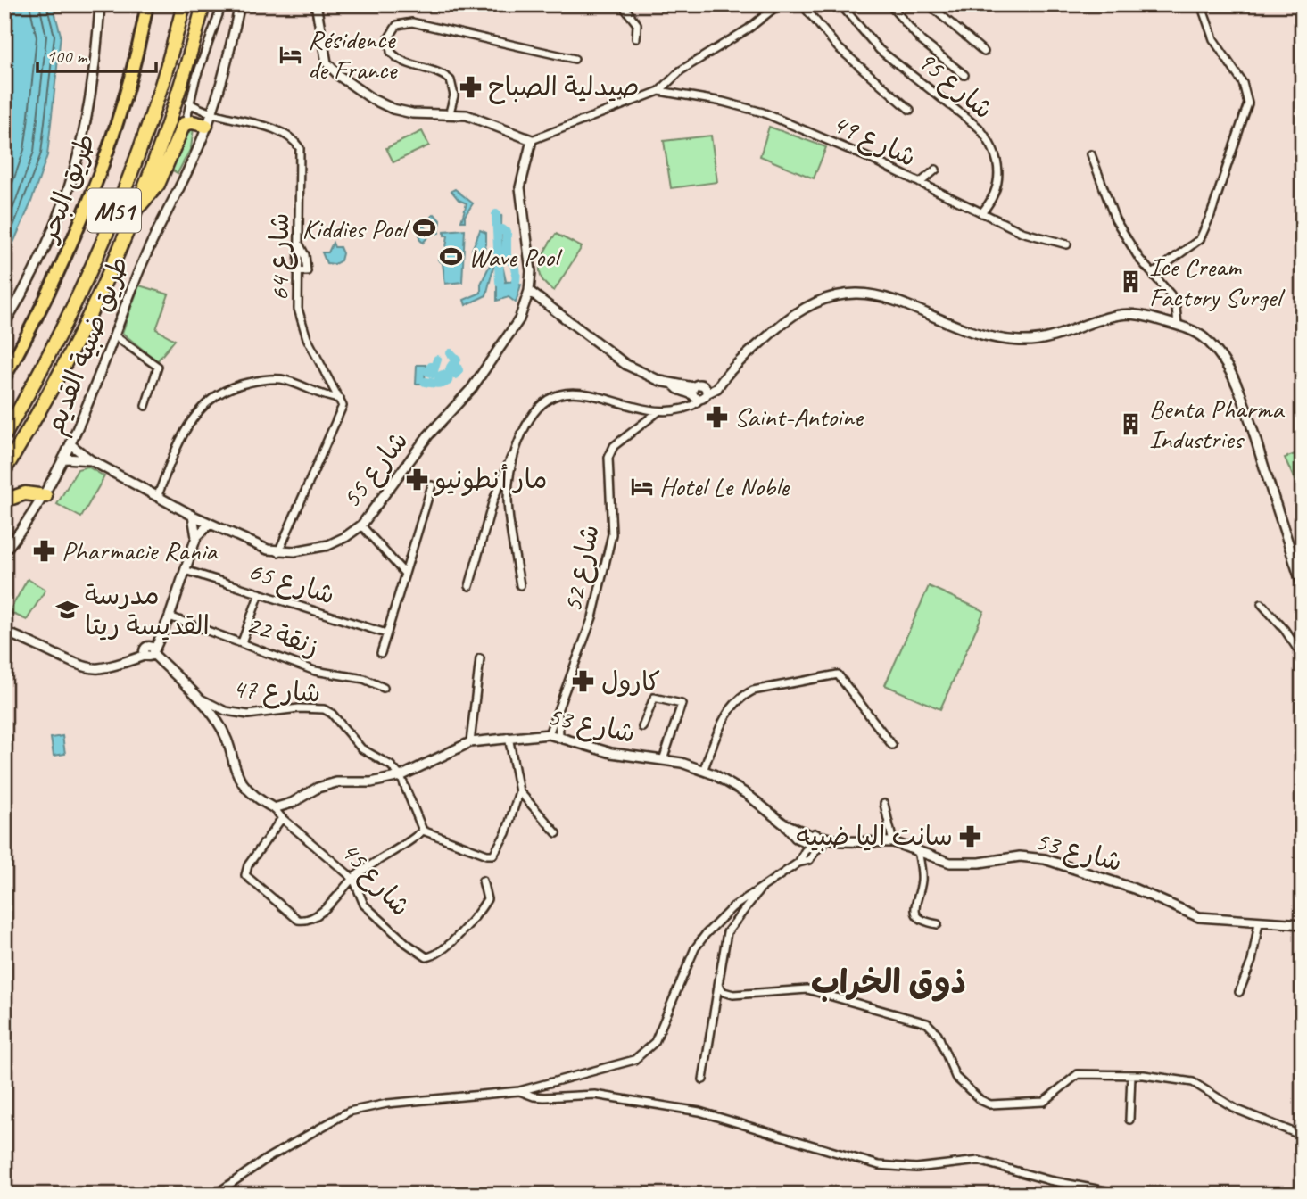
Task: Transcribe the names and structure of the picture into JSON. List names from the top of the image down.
{
  "streets": {
    "highway": ["طريق البحر", "M51"],
    "street": [
      "شارع 95",
      "شارع 49",
      "شارع 64",
      "طريق ضبية القديم",
      "شارع 55",
      "شارع 52",
      "شارع 65",
      "زنقة 22",
      "شارع 47",
      "شارع 53",
      "شارع 45"
    ]
  },
  "crossings": [
    ["شارع 95", "شارع 49"],
    ["شارع 64", "طريق ضبية القديم"],
    ["طريق ضبية القديم", "شارع 55"],
    ["شارع 52", "شارع 53"],
    ["شارع 47", "شارع 53"],
    ["شارع 53", "شارع 45"]
  ],
  "districts": ["ذوق الخراب"],
  "places": {
    "hotel": ["Résidence de France", "Hotel Le Noble"],
    "pharmacy": [
      "صيدلية الصباح",
      "Saint-Antoine",
      "مار أنطونيو",
      "Pharmacie Rania",
      "كارول",
      "سانت اليا ضبيه"
    ],
    "sports": ["Kiddies Pool", "Wave Pool"],
    "building": ["Ice Cream Factory Surgel", "Benta Pharma Industries"],
    "school or university": ["مدرسة القديسة ريتا"]
  },
  "scale_bar": "100 m"
}
